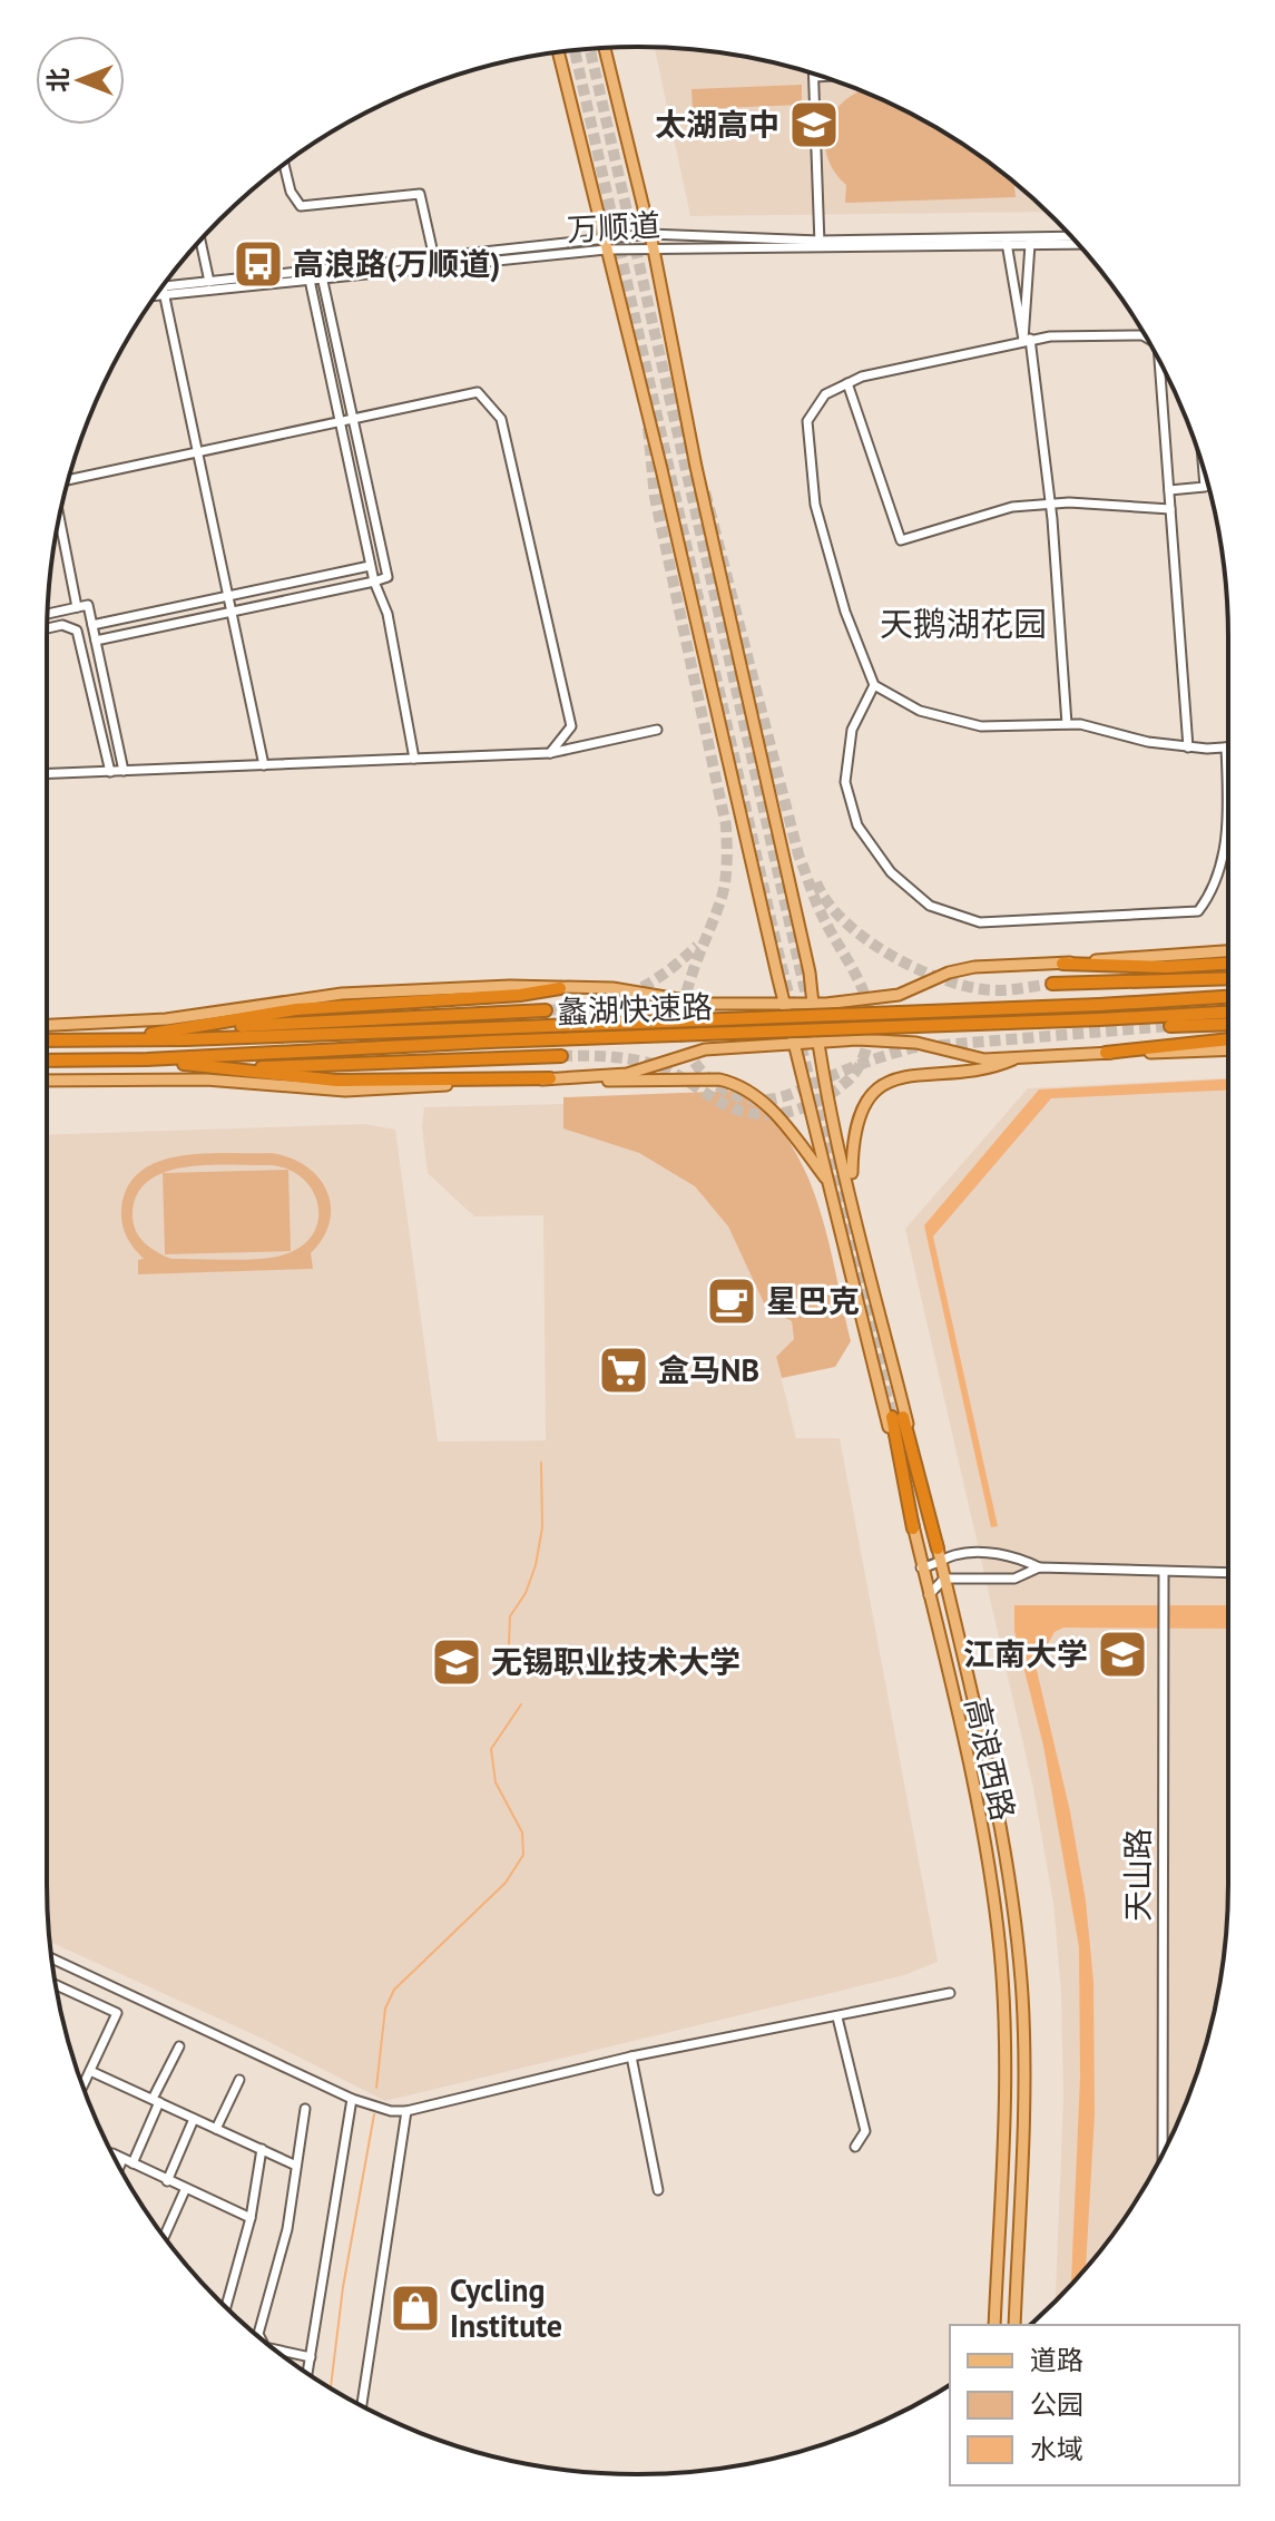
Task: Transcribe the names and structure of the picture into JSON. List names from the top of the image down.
{
  "streets": {
    "highway": ["蠡湖快速路"],
    "main road": ["高浪西路"],
    "street": ["万顺道", "天山路"]
  },
  "crossings": [
    ["万顺道", "高浪西路"]
  ],
  "districts": ["天鹅湖花园"],
  "places": {
    "school or university": ["太湖高中", "江南大学", "无锡职业技术大学"],
    "bus stop": ["高浪路(万顺道)"],
    "cafe": ["星巴克"],
    "supermarket": ["盒马NB"],
    "shop": ["Cycling Institute"]
  },
  "legend": ["道路", "公园", "水域"],
  "north": "left"
}
